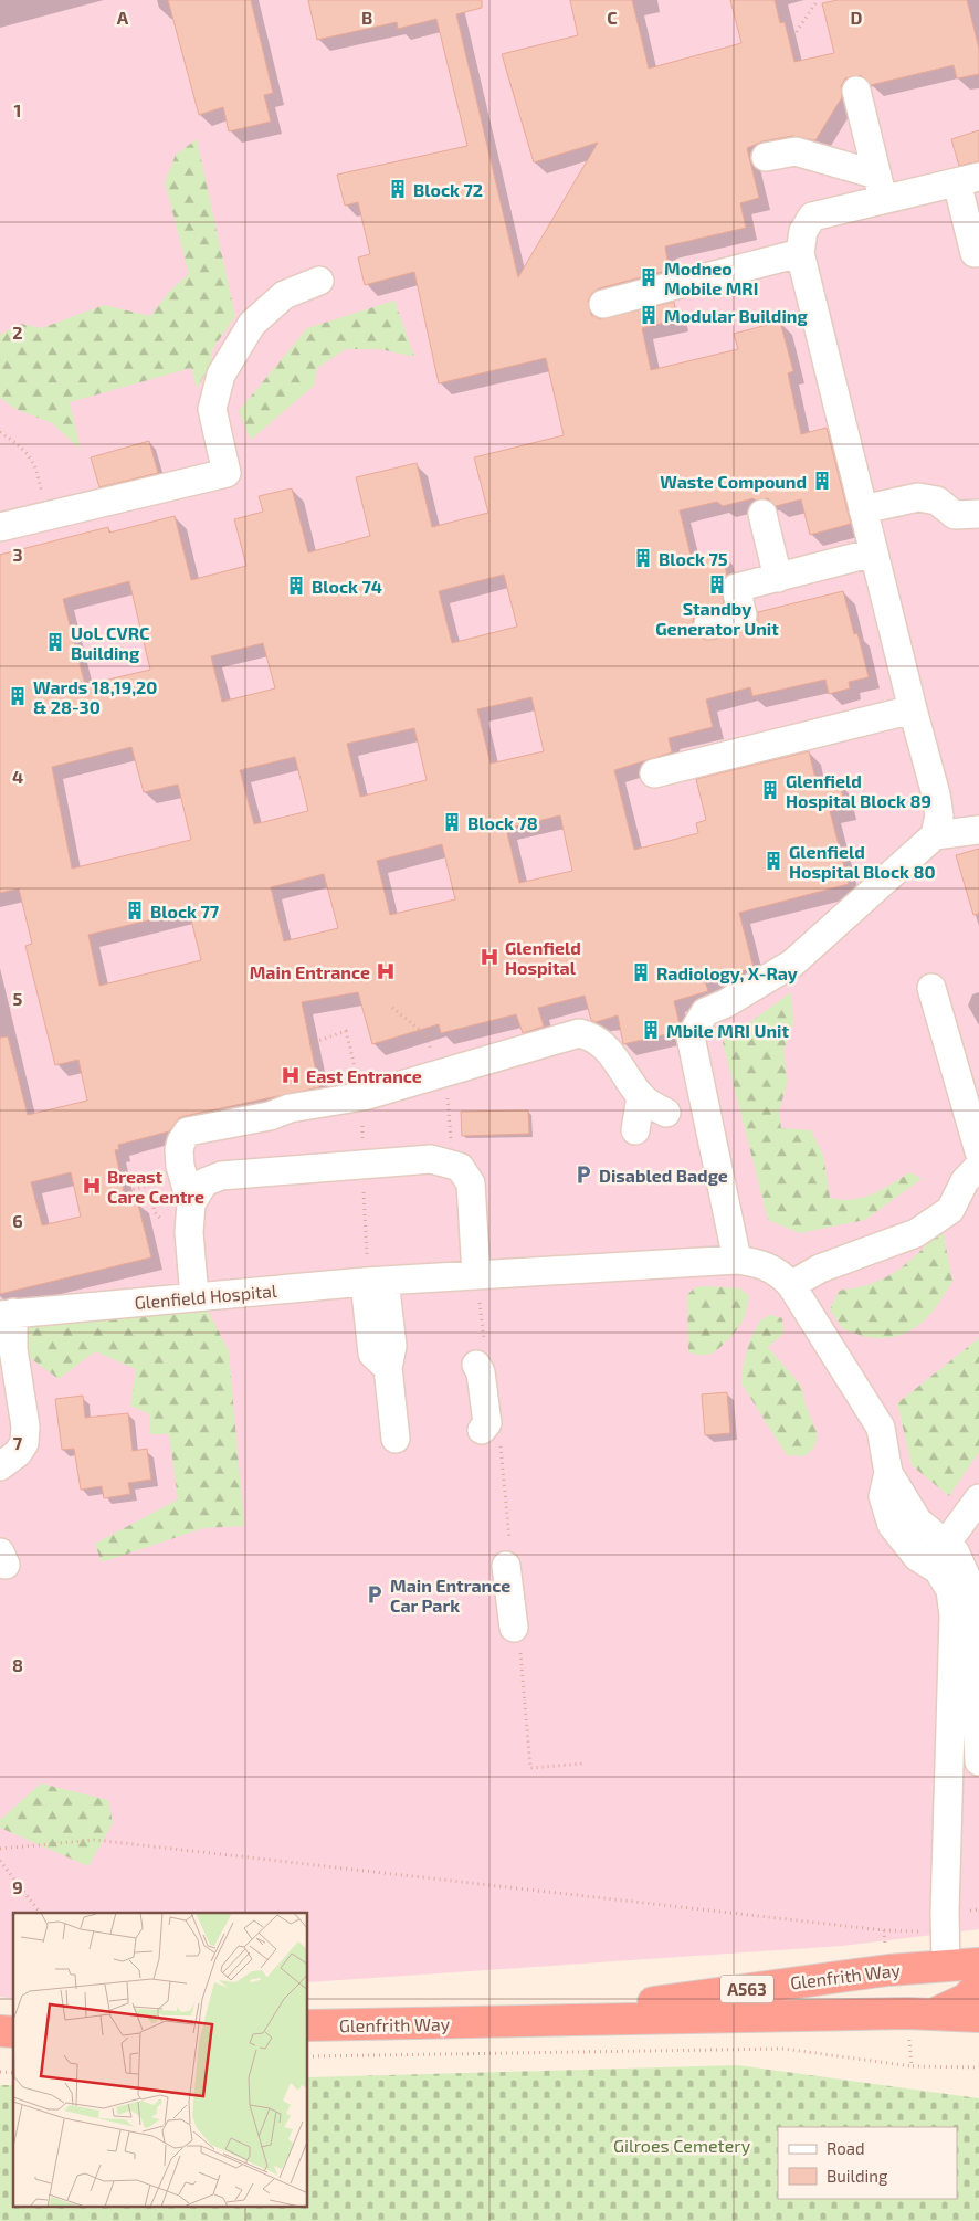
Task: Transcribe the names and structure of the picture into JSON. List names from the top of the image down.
{
  "streets": {
    "highway": ["Glenfrith Way", "A563"],
    "street": ["Glenfield Hospital"]
  },
  "crossings": [
    ["Glenfrith Way", "A563"]
  ],
  "parks": ["Gilroes Cemetery"],
  "places": {
    "building": [
      "Block 72",
      "Modneo Mobile MRI",
      "Modular Building",
      "Waste Compound",
      "Block 75",
      "Standby Generator Unit",
      "Block 74",
      "UoL CVRC Building",
      "Wards 18,19,20 & 28-30",
      "Glenfield Hospital Block 89",
      "Block 78",
      "Glenfield Hospital Block 80",
      "Block 77",
      "Radiology, X-Ray",
      "Mbile MRI Unit"
    ],
    "hospital": [
      "Glenfield Hospital",
      "Main Entrance",
      "East Entrance",
      "Breast Care Centre"
    ],
    "parking": ["Disabled Badge", "Main Entrance Car Park"]
  },
  "legend": ["Road", "Building"],
  "grid": {
    "columns": [
      "A",
      "B",
      "C",
      "D"
    ],
    "rows": [
      "1",
      "2",
      "3",
      "4",
      "5",
      "6",
      "7",
      "8",
      "9"
    ]
  }
}
